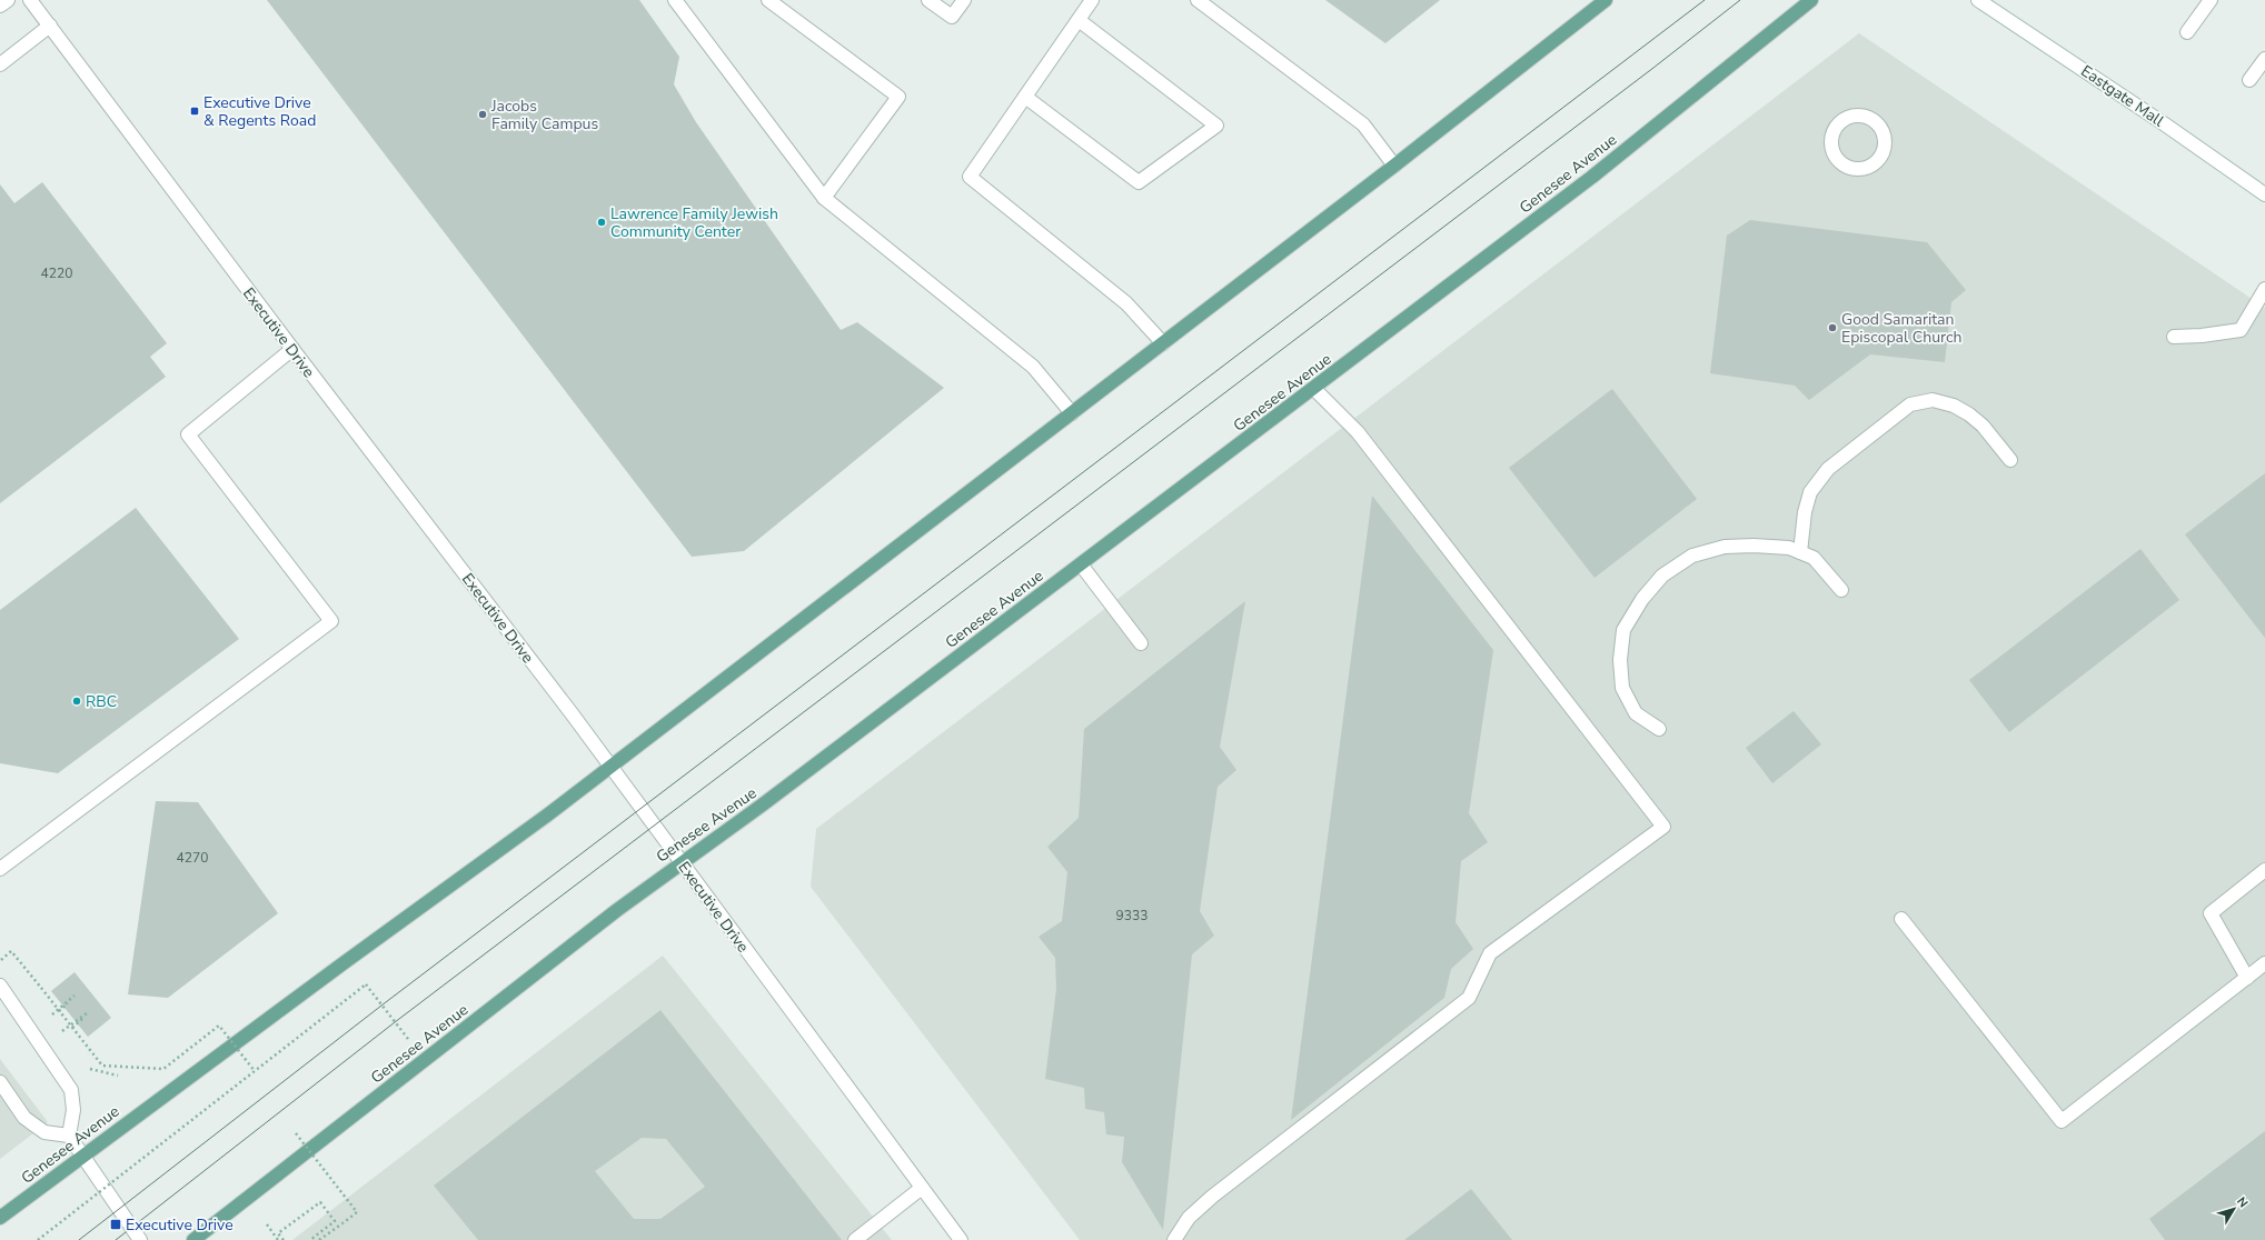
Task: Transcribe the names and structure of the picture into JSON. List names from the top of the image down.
{
  "streets": {
    "main road": ["Genesee Avenue"],
    "street": ["Eastgate Mall", "Executive Drive"]
  },
  "crossings": [
    ["Genesee Avenue", "Executive Drive"]
  ],
  "places": {
    "transit": ["Executive Drive & Regents Road", "Executive Drive"],
    "other": [
      "Jacobs Family Campus",
      "Lawrence Family Jewish Community Center",
      "Good Samaritan Episcopal Church",
      "RBC"
    ]
  },
  "house_numbers": ["4220", "4270", "9333"],
  "north": "top right"
}
